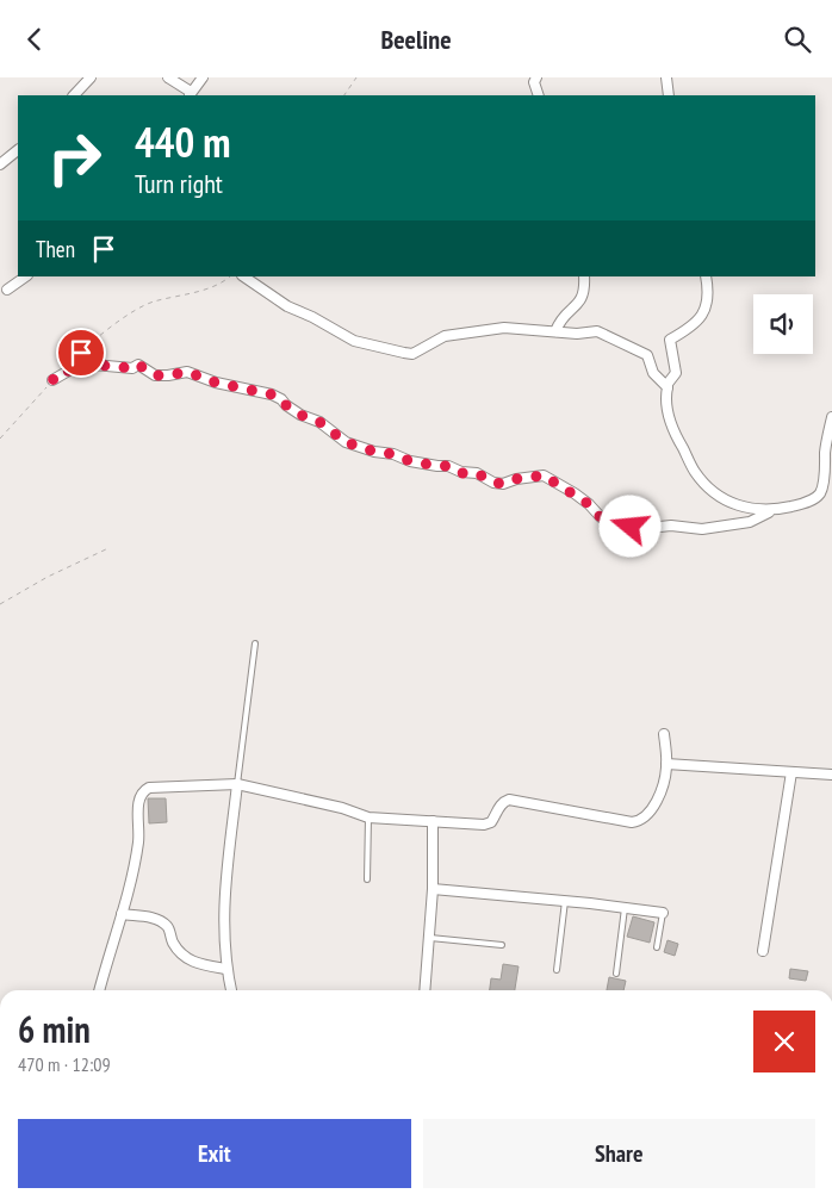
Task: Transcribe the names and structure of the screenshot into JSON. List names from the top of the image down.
{
  "page": {
    "header": "Beeline",
    "turn": ["440 m", "Turn right"],
    "then": "Then",
    "heading": ["6 min", "470 m · 12:09"],
    "buttons": ["Exit", "Share"]
  }
}
